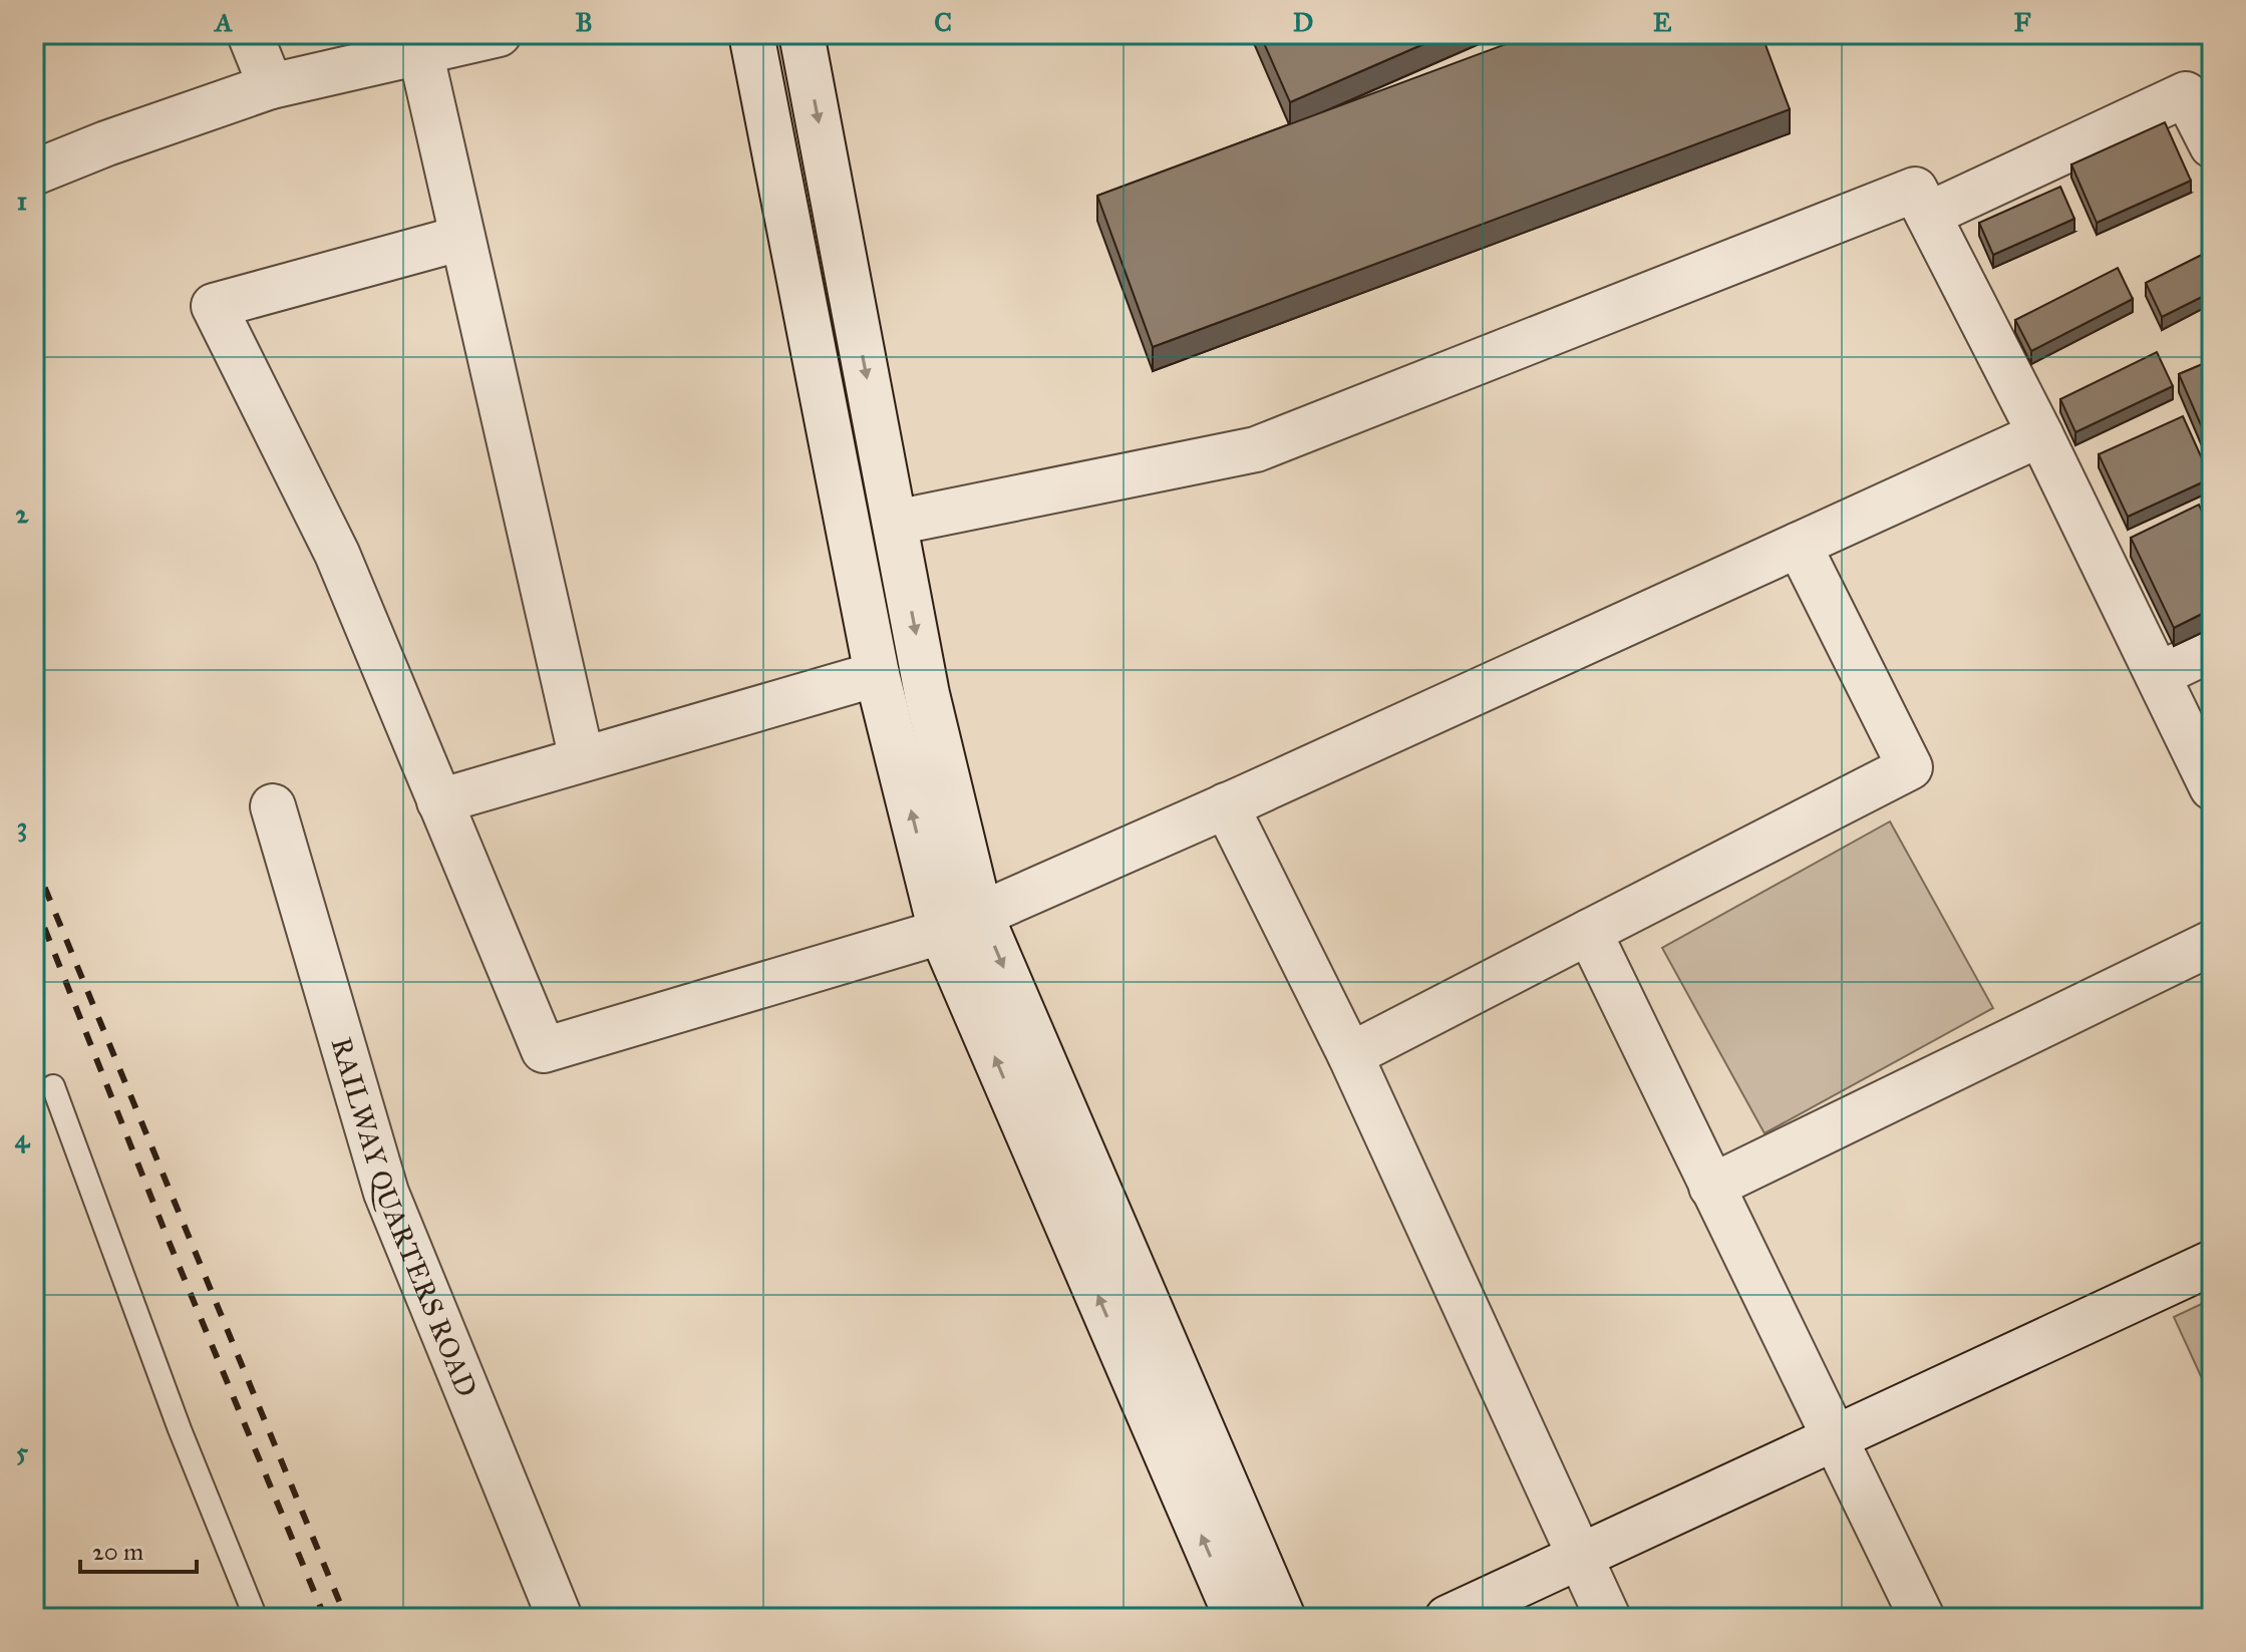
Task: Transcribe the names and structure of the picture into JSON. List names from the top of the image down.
{
  "streets": {
    "street": ["RAILWAY QUARTERS ROAD"]
  },
  "scale_bar": "20 m",
  "grid": {
    "columns": [
      "A",
      "B",
      "C",
      "D",
      "E",
      "F"
    ],
    "rows": [
      "1",
      "2",
      "3",
      "4",
      "5"
    ]
  }
}
